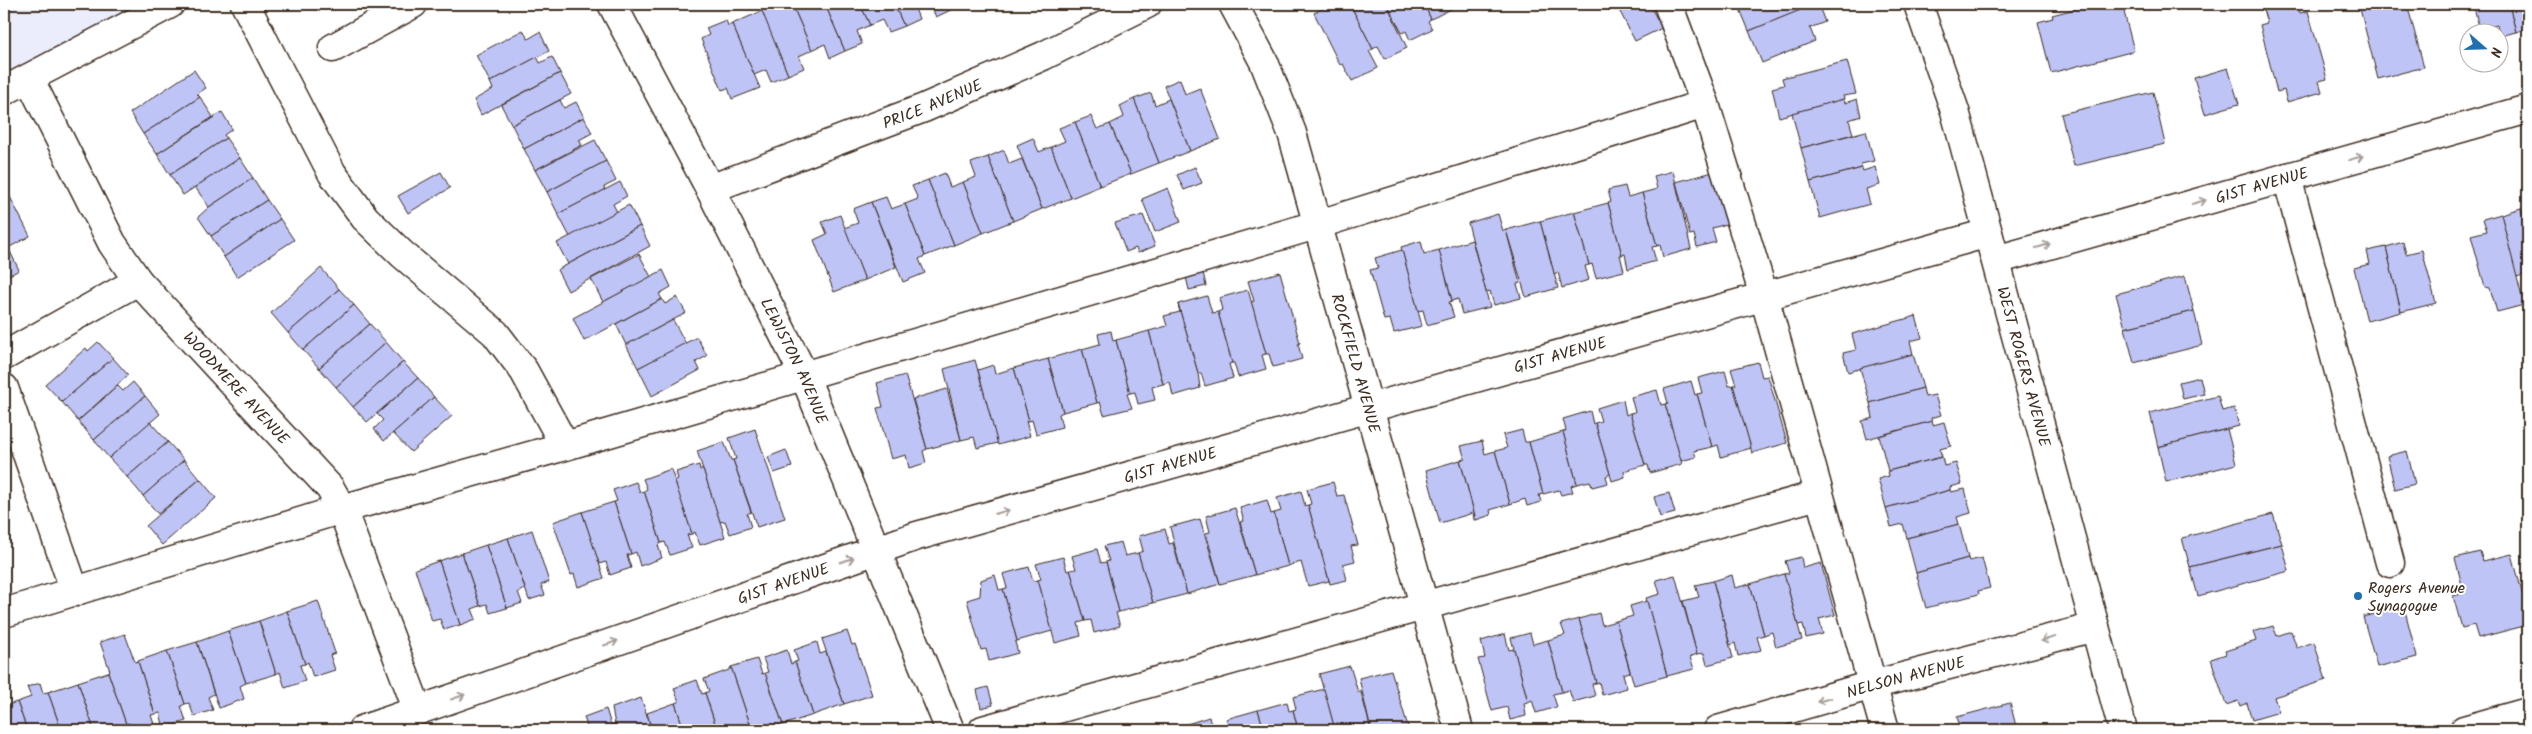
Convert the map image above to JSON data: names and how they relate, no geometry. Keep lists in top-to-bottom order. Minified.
{"streets":{"street":["PRICE AVENUE","GIST AVENUE","LEWISTON AVENUE","ROCKFIELD AVENUE","WEST ROGERS AVENUE","WOODMERE AVENUE","NELSON AVENUE"]},"crossings":[["PRICE AVENUE","LEWISTON AVENUE"],["GIST AVENUE","LEWISTON AVENUE"],["GIST AVENUE","ROCKFIELD AVENUE"],["GIST AVENUE","WEST ROGERS AVENUE"],["GIST AVENUE","WOODMERE AVENUE"],["WEST ROGERS AVENUE","NELSON AVENUE"]],"places":["Rogers Avenue Synagogue"],"north":"right"}
